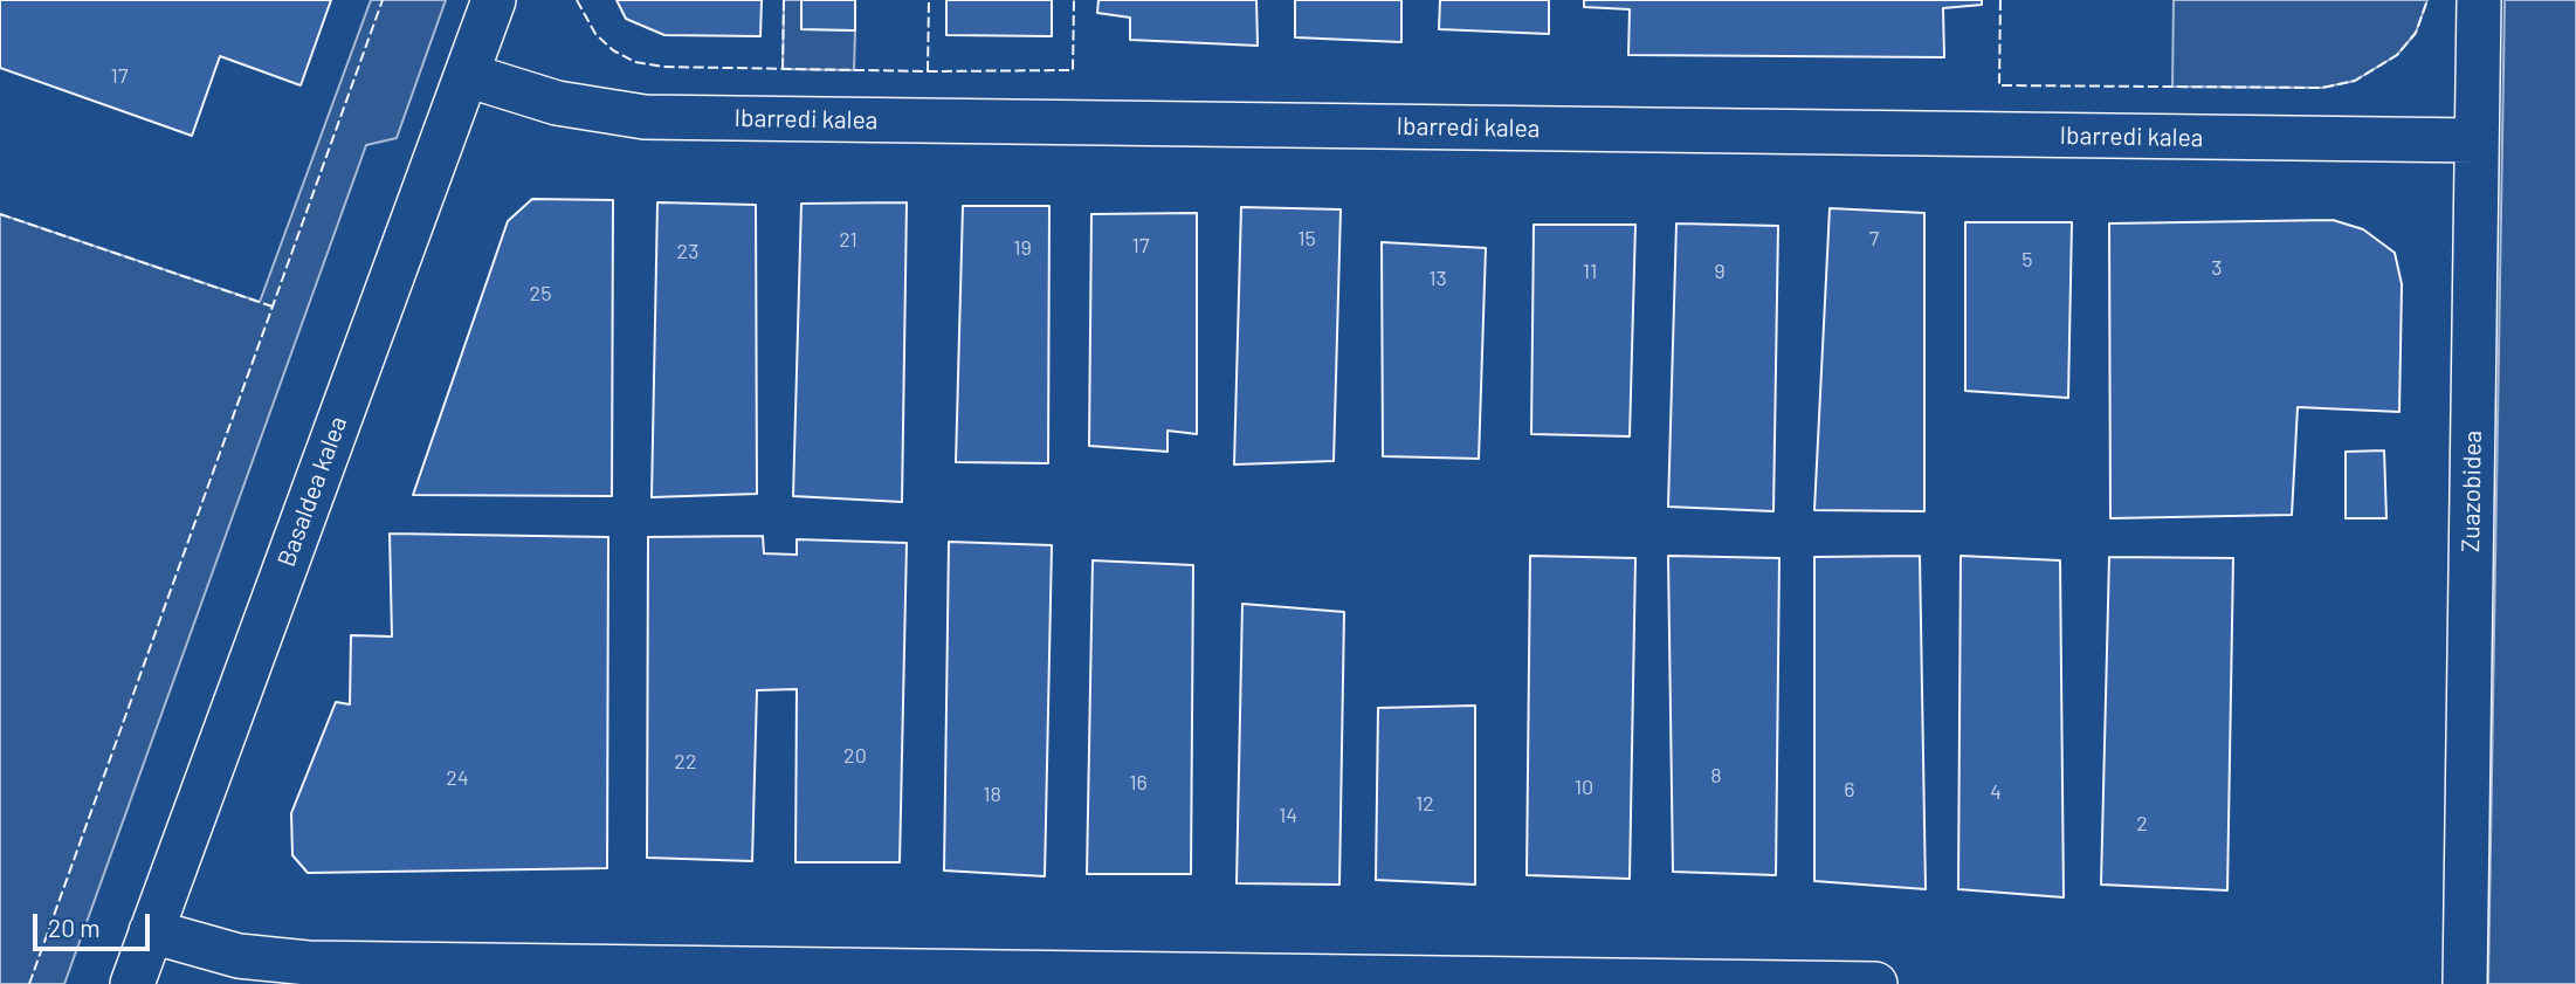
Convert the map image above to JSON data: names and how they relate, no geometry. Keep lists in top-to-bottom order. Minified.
{"streets":{"street":["Ibarredi kalea","Basaldea kalea","Zuazobidea"]},"crossings":[["Ibarredi kalea","Basaldea kalea"],["Ibarredi kalea","Zuazobidea"]],"house_numbers":["17","15","7","21","17","19","23","5","3","11","9","13","25","20","22","8","24","16","10","6","4","18","12","14","2"],"scale_bar":"20 m"}
